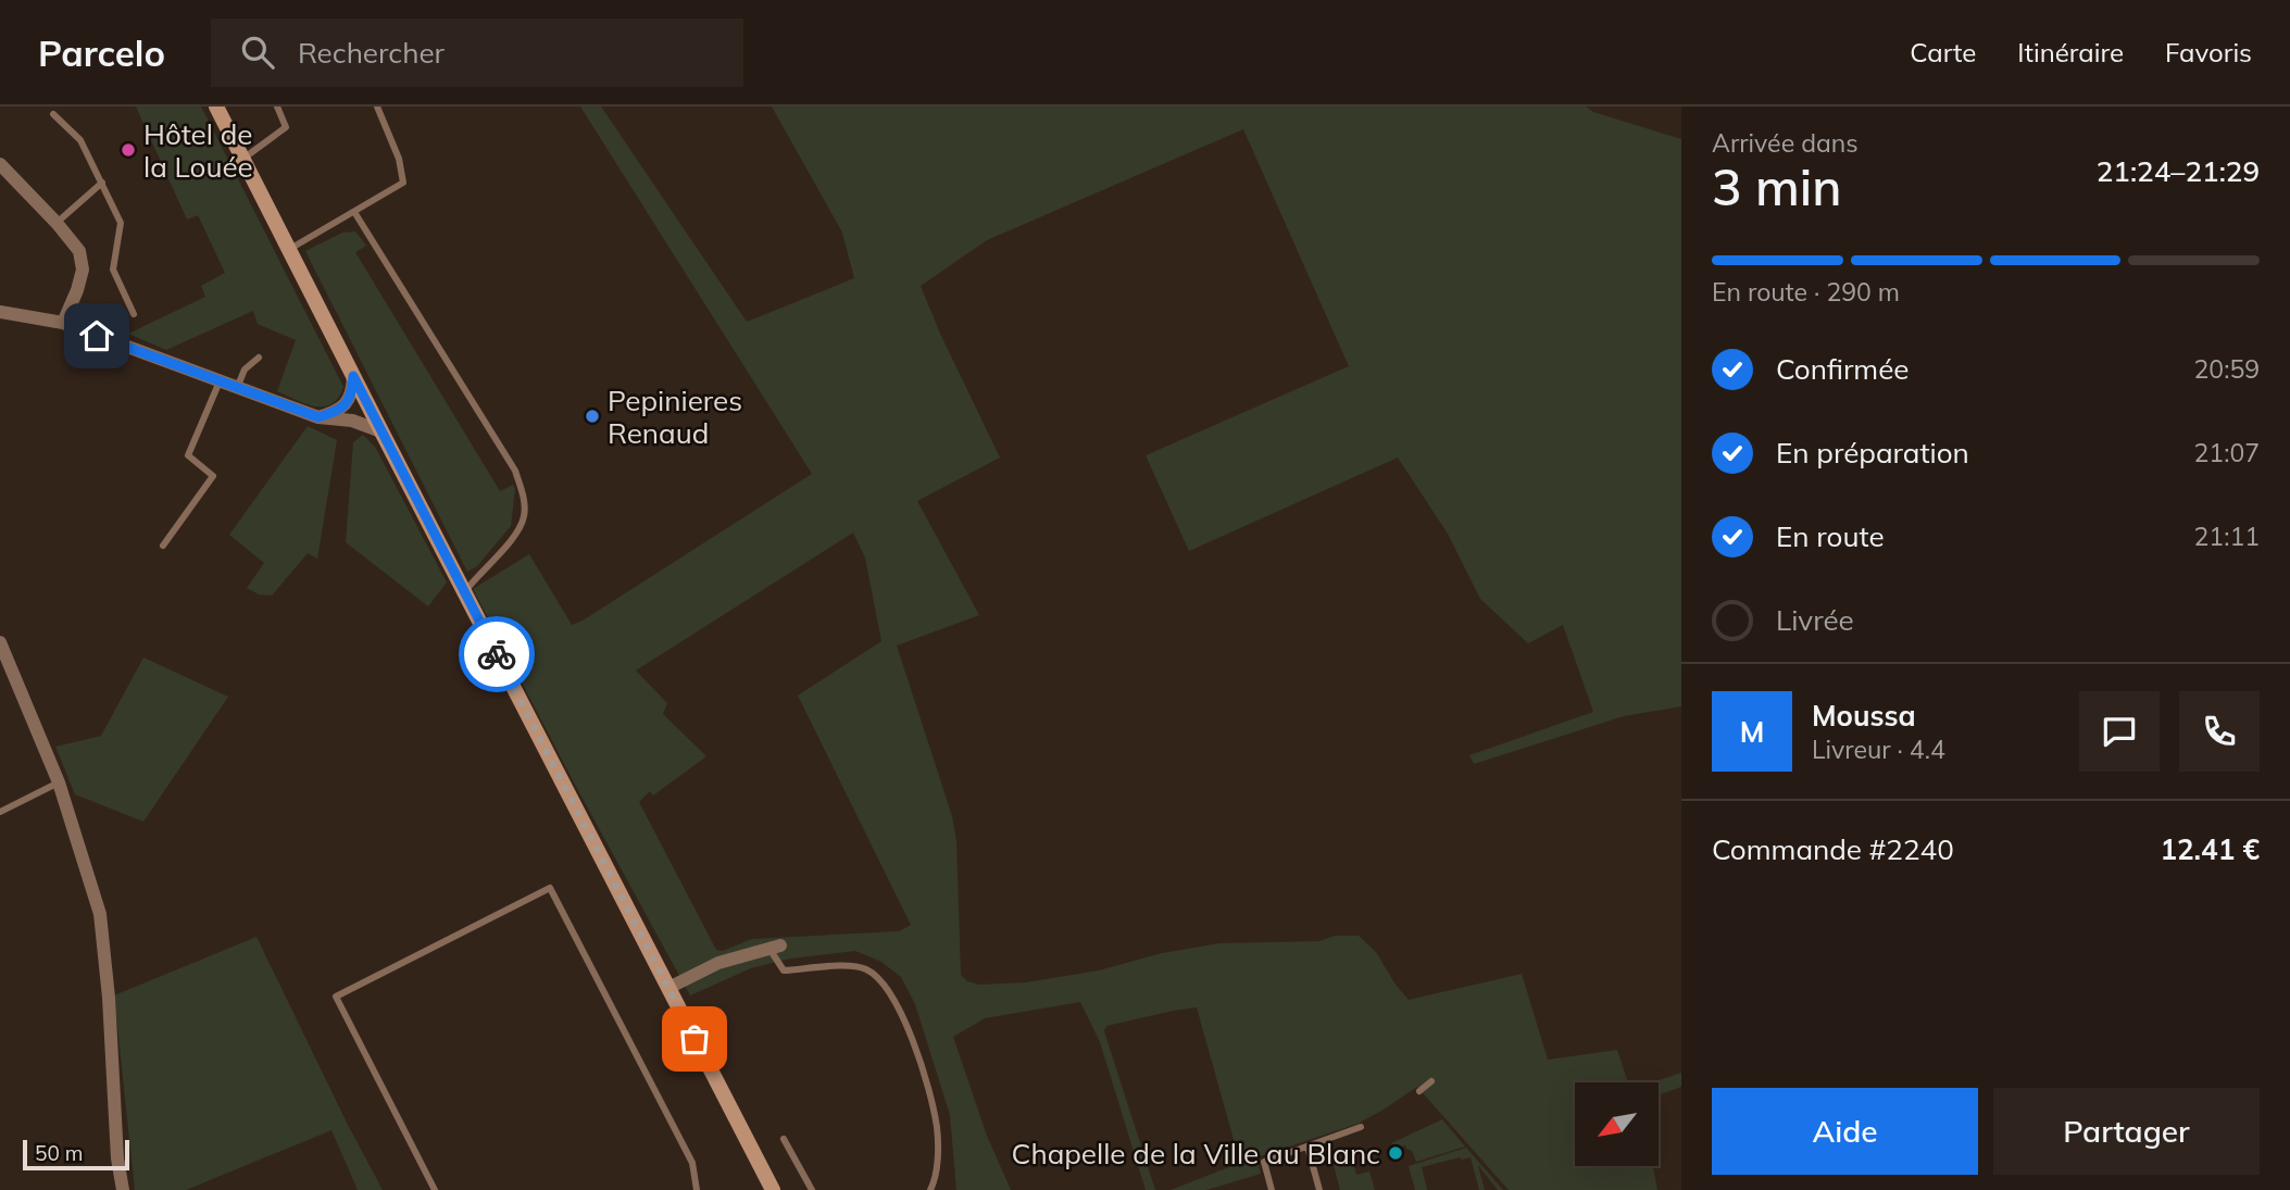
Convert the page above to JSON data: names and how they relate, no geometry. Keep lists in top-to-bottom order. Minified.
{"places":["Hôtel de la Louée","Pepinieres Renaud","Chapelle de la Ville au Blanc"],"scale_bar":"50 m","north":"bottom left","page":{"header":"Parcelo","search":"Rechercher","nav":["Carte","Itinéraire","Favoris"],"heading":["3 min","Arrivée dans","21:24–21:29"],"panel":["Moussa","Livreur · 4.4","Commande #2240","12.41 €"],"bar":"En route · 290 m","list":[["Confirmée","20:59"],["En préparation","21:07"],["En route","21:11"],"Livrée"],"round":"M","buttons":["Aide","Partager"],"scale":"50 m"}}
